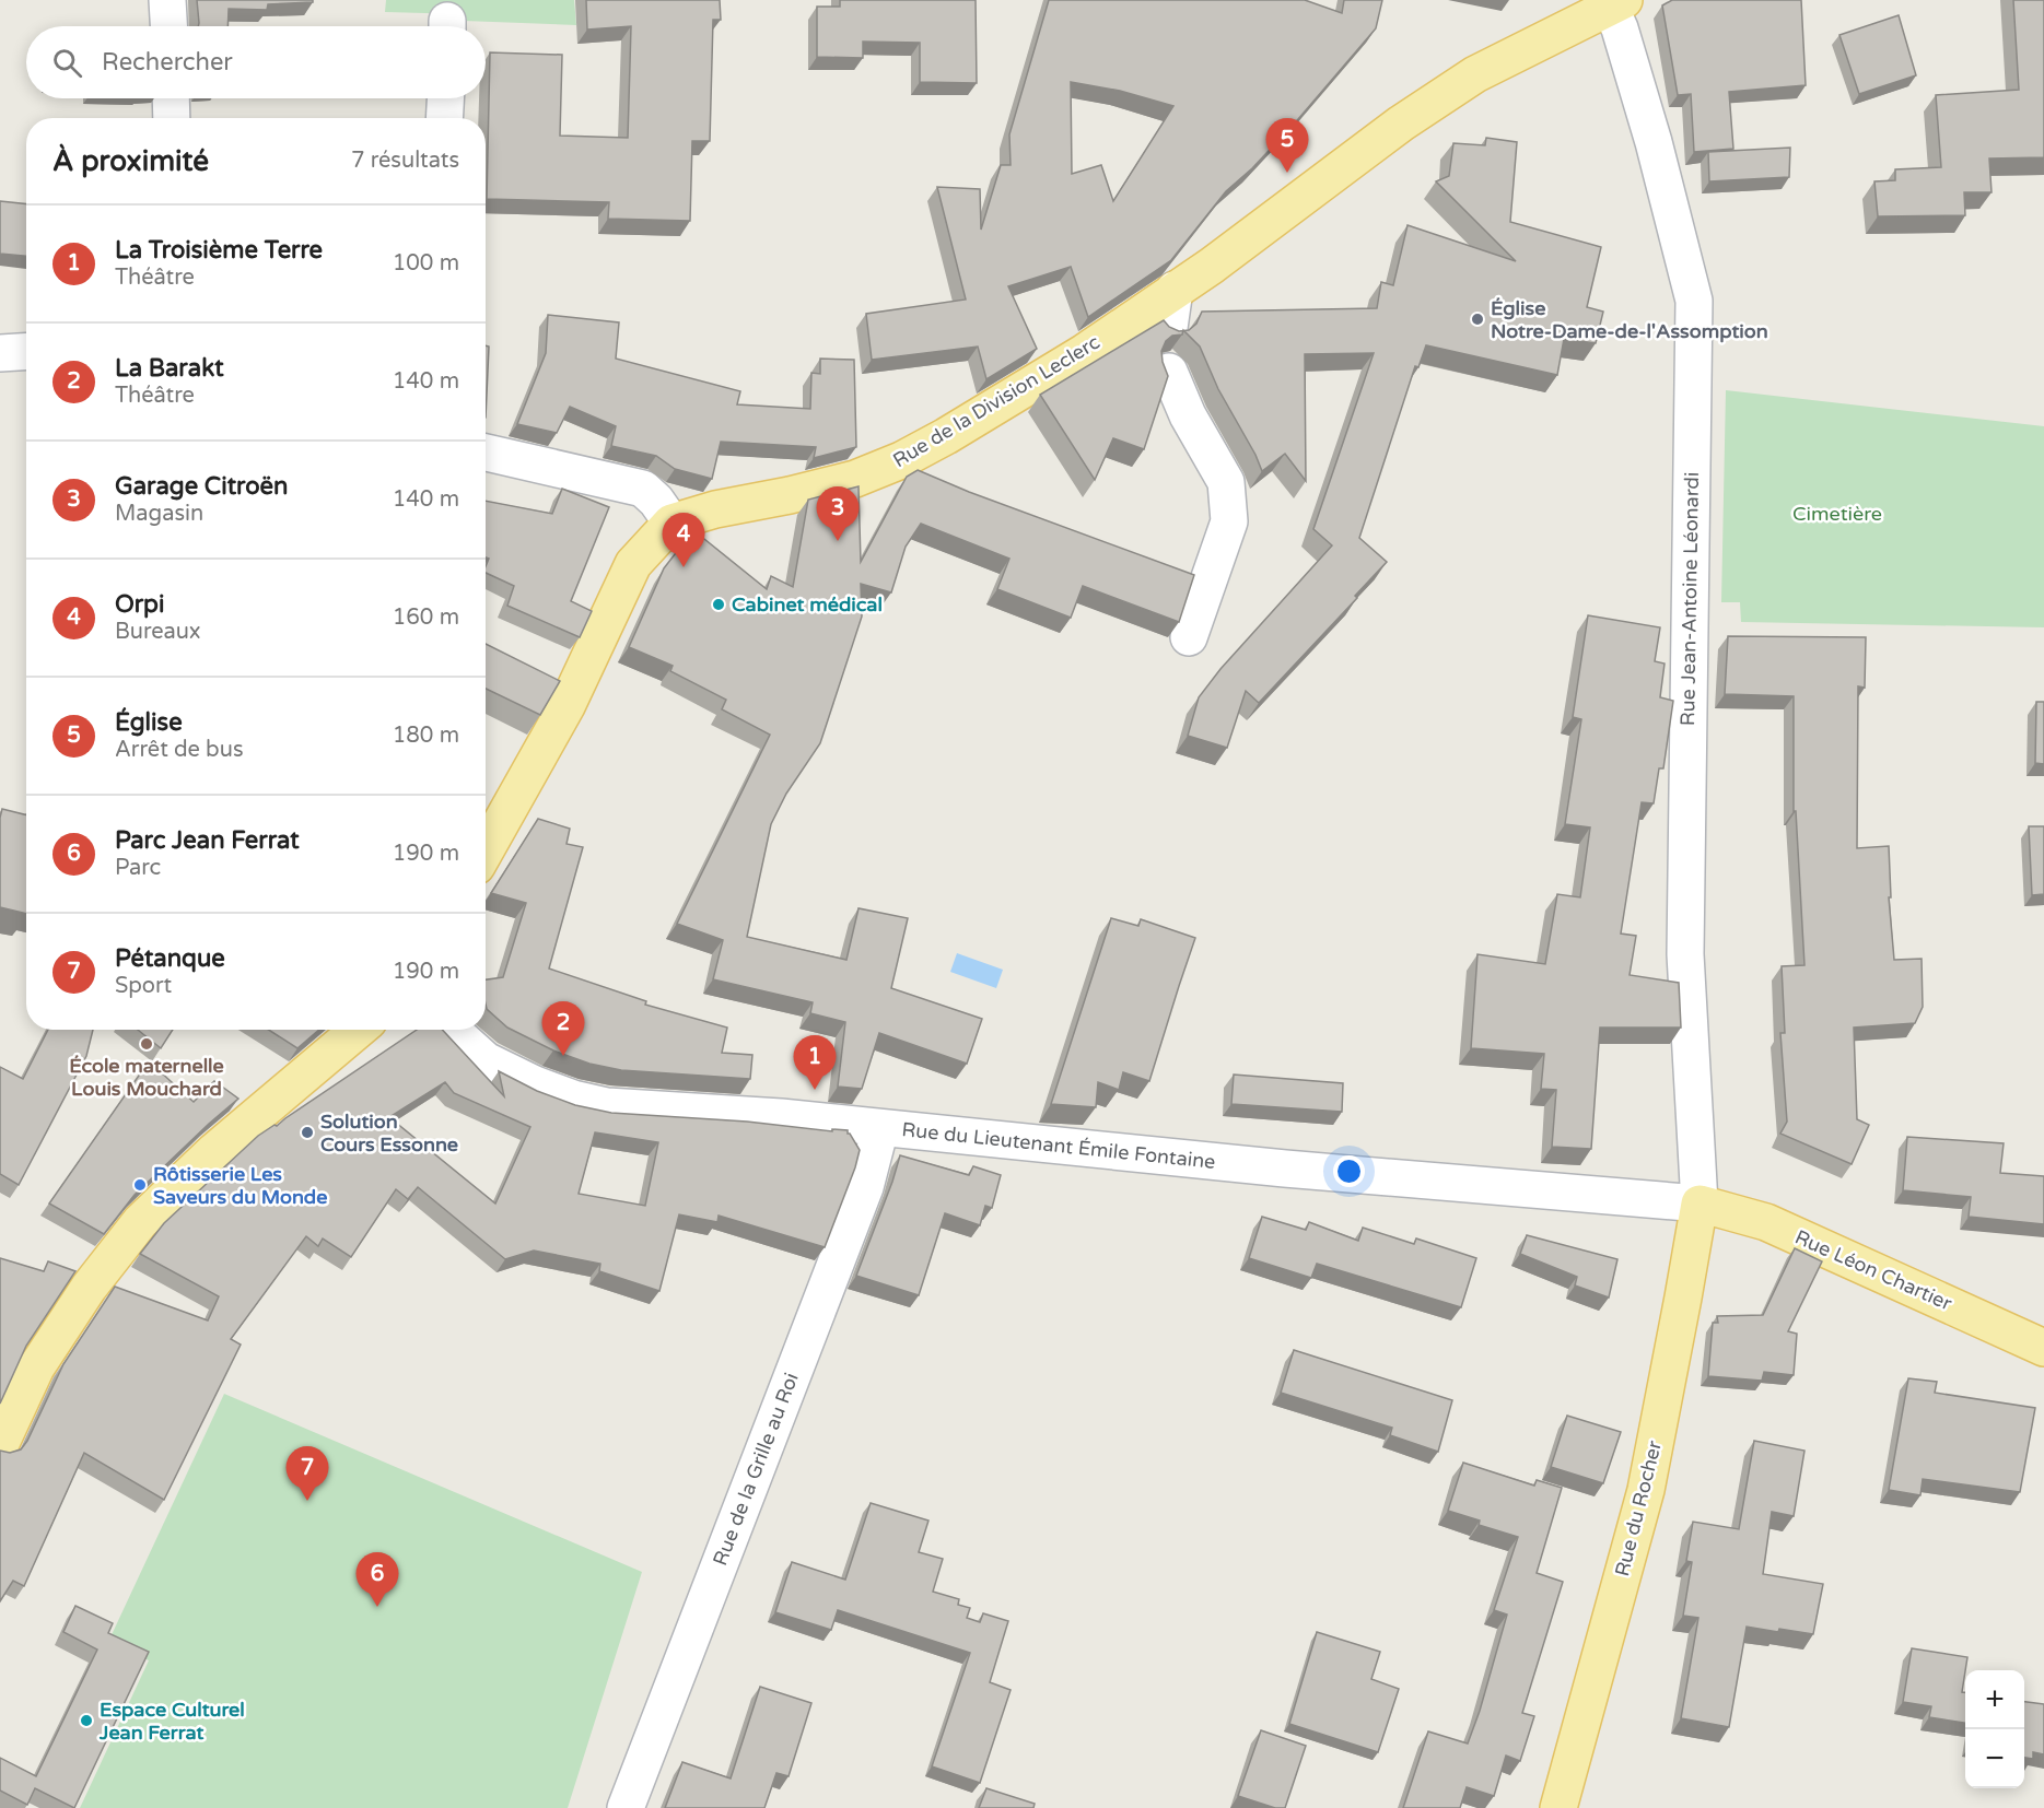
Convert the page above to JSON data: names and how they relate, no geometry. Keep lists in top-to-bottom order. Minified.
{"streets":{"main road":["Rue de la Division Leclerc","Rue Léon Chartier","Rue du Rocher"],"street":["Rue Jean-Antoine Léonardi","Rue du Lieutenant Émile Fontaine","Rue de la Grille au Roi"]},"crossings":[["Rue de la Division Leclerc","Rue Jean-Antoine Léonardi"],["Rue Jean-Antoine Léonardi","Rue du Lieutenant Émile Fontaine"],["Rue Jean-Antoine Léonardi","Rue Léon Chartier"],["Rue Jean-Antoine Léonardi","Rue du Rocher"],["Rue du Lieutenant Émile Fontaine","Rue Léon Chartier"],["Rue du Lieutenant Émile Fontaine","Rue de la Grille au Roi"],["Rue du Lieutenant Émile Fontaine","Rue du Rocher"],["Rue Léon Chartier","Rue du Rocher"]],"parks":["Cimetière"],"places":["Église Notre-Dame-de-l'Assomption","Cabinet médical","École maternelle Louis Mouchard","Solution Cours Essonne","Rôtisserie Les Saveurs du Monde","Espace Culturel Jean Ferrat"],"page":{"search":"Rechercher","pins":["5","3","4","2","1","7","6"],"heading":["À proximité","7 résultats"],"list":[{"mark":"1","name":"La Troisième Terre","note":"Théâtre","value":"100 m"},{"mark":"2","name":"La Barakt","note":"Théâtre","value":"140 m"},{"mark":"3","name":"Garage Citroën","note":"Magasin","value":"140 m"},{"mark":"4","name":"Orpi","note":"Bureaux","value":"160 m"},{"mark":"5","name":"Église","note":"Arrêt de bus","value":"180 m"},{"mark":"6","name":"Parc Jean Ferrat","note":"Parc","value":"190 m"},{"mark":"7","name":"Pétanque","note":"Sport","value":"190 m"}],"map_buttons":["+","−"]}}
